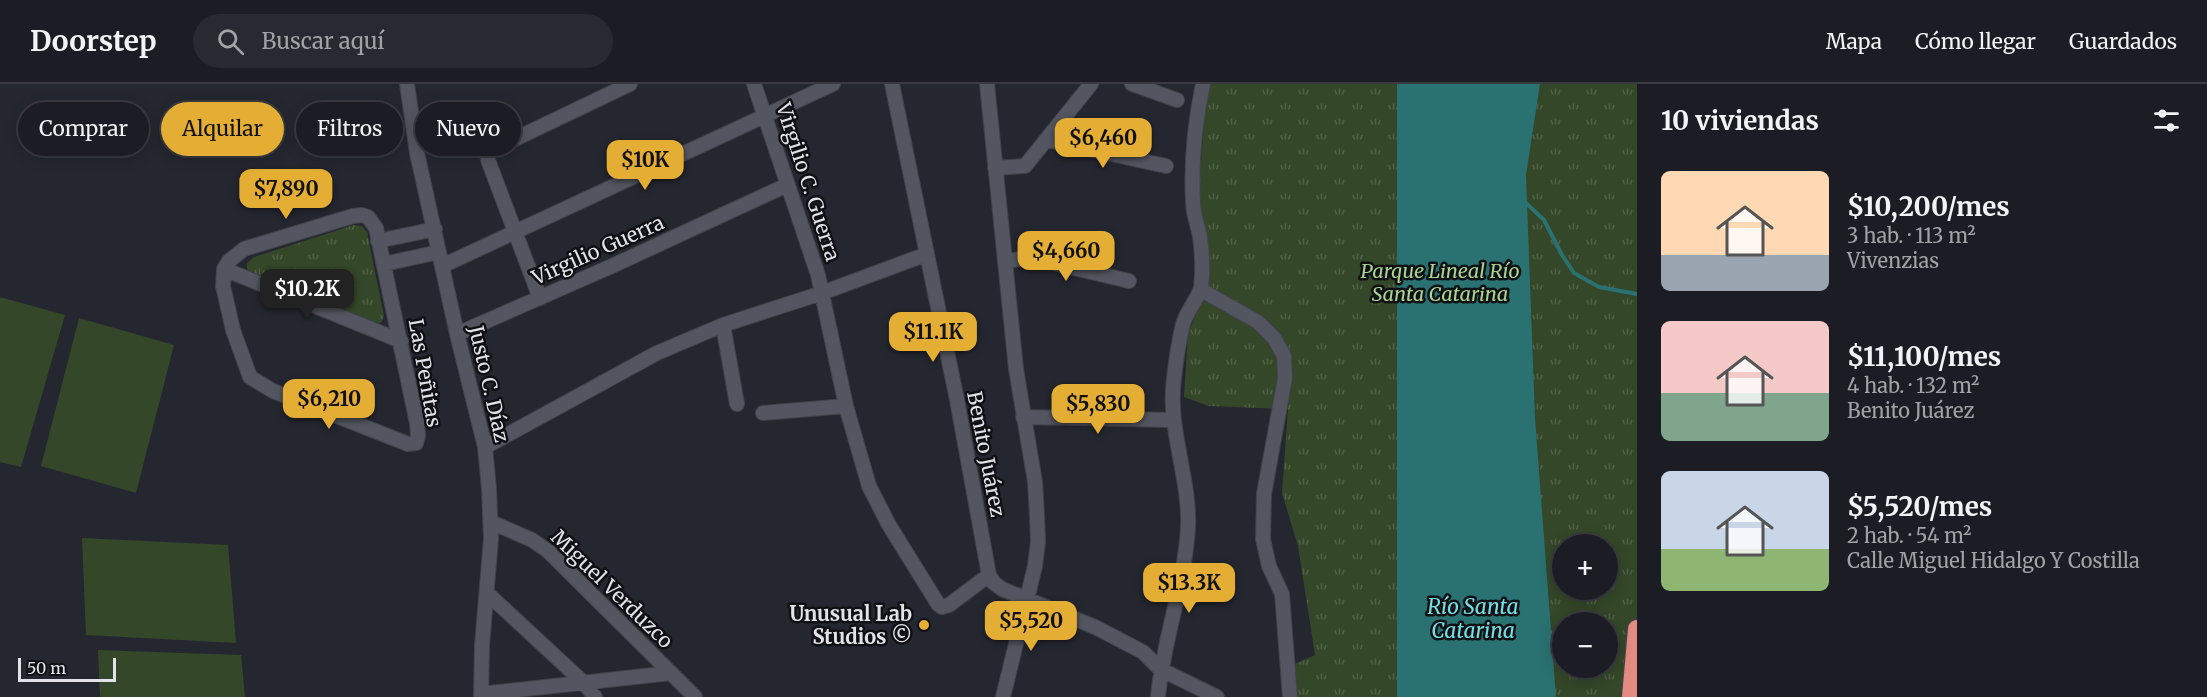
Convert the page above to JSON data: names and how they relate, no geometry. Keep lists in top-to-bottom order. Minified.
{"streets":{"street":["Virgilio C. Guerra","Virgilio Guerra","Las Peñitas","Justo C. Díaz","Benito Juárez","Miguel Verduzco"]},"crossings":[["Virgilio C. Guerra","Virgilio Guerra"],["Virgilio C. Guerra","Benito Juárez"],["Virgilio Guerra","Justo C. Díaz"],["Justo C. Díaz","Miguel Verduzco"]],"water":["Río Santa Catarina"],"parks":["Parque Lineal Río Santa Catarina"],"places":["Unusual Lab Studios ©"],"scale_bar":"50 m","page":{"header":"Doorstep","search":"Buscar aquí","nav":["Mapa","Cómo llegar","Guardados"],"heading":"10 viviendas","chip":["Comprar","Alquilar","Filtros","Nuevo"],"price":["$6,460","$10K","$7,890","$4,660","$10.2K","$11.1K","$6,210","$5,830","$13.3K","$5,520"],"list":[{"name":"$10,200/mes","note":"3 hab. · 113 m² · Vivenzias"},{"name":"$11,100/mes","note":"4 hab. · 132 m² · Benito Juárez"},{"name":"$5,520/mes","note":"2 hab. · 54 m² · Calle Miguel Hidalgo Y Costilla"}],"map_buttons":["+","−"],"scale":"50 m"}}
